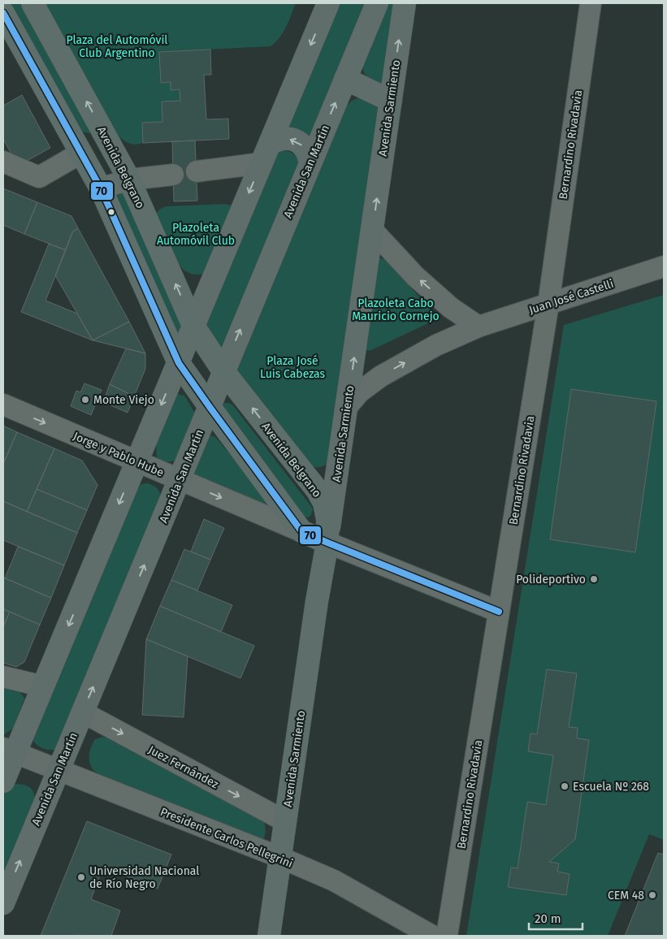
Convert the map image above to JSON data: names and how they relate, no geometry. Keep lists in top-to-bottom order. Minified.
{"streets":{"highway":["Avenida Sarmiento","Avenida Belgrano"],"main road":["Avenida San Martín"],"street":["Bernardino Rivadavia","Juan José Castelli","Jorge y Pablo Hube","Juez Fernández","Presidente Carlos Pellegrini"]},"crossings":[["Avenida Sarmiento","Avenida Belgrano"],["Avenida Sarmiento","Juan José Castelli"],["Avenida Sarmiento","Juez Fernández"],["Avenida Sarmiento","Presidente Carlos Pellegrini"],["Bernardino Rivadavia","Juan José Castelli"],["Avenida Belgrano","Avenida San Martín"],["Avenida San Martín","Jorge y Pablo Hube"],["Avenida San Martín","Juez Fernández"],["Avenida San Martín","Presidente Carlos Pellegrini"]],"one_way":["Juan José Castelli","Jorge y Pablo Hube","Juez Fernández"],"parks":["Plaza del Automóvil Club Argentino","Plazoleta Automóvil Club","Plazoleta Cabo Mauricio Cornejo","Plaza José Luis Cabezas"],"places":["Monte Viejo","Polideportivo","Escuela Nº 268","Universidad Nacional de Río Negro","CEM 48"],"lines":["transit line 70"],"scale_bar":"20 m"}
